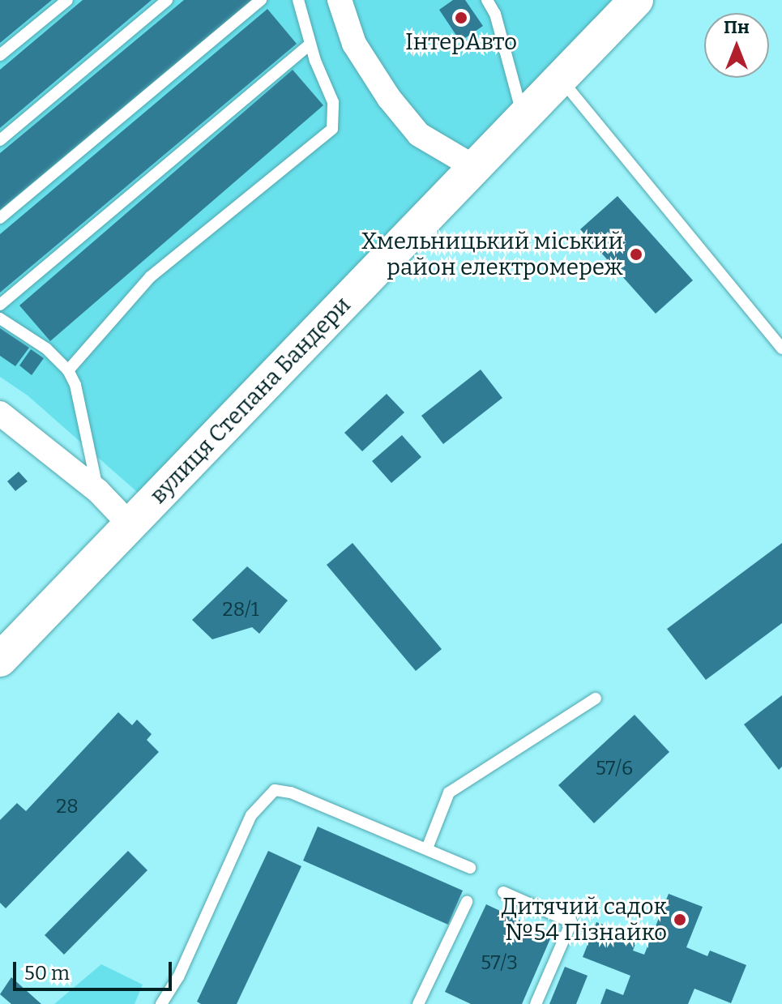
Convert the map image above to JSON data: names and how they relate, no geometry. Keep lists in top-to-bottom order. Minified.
{"streets":{"main road":["вулиця Степана Бандери"]},"places":["ІнтерАвто","Хмельницький міський район електромереж","Дитячий садок №54 Пізнайко"],"house_numbers":["28/1","57/6","28","57/3"],"scale_bar":"50 m","north":"top"}
